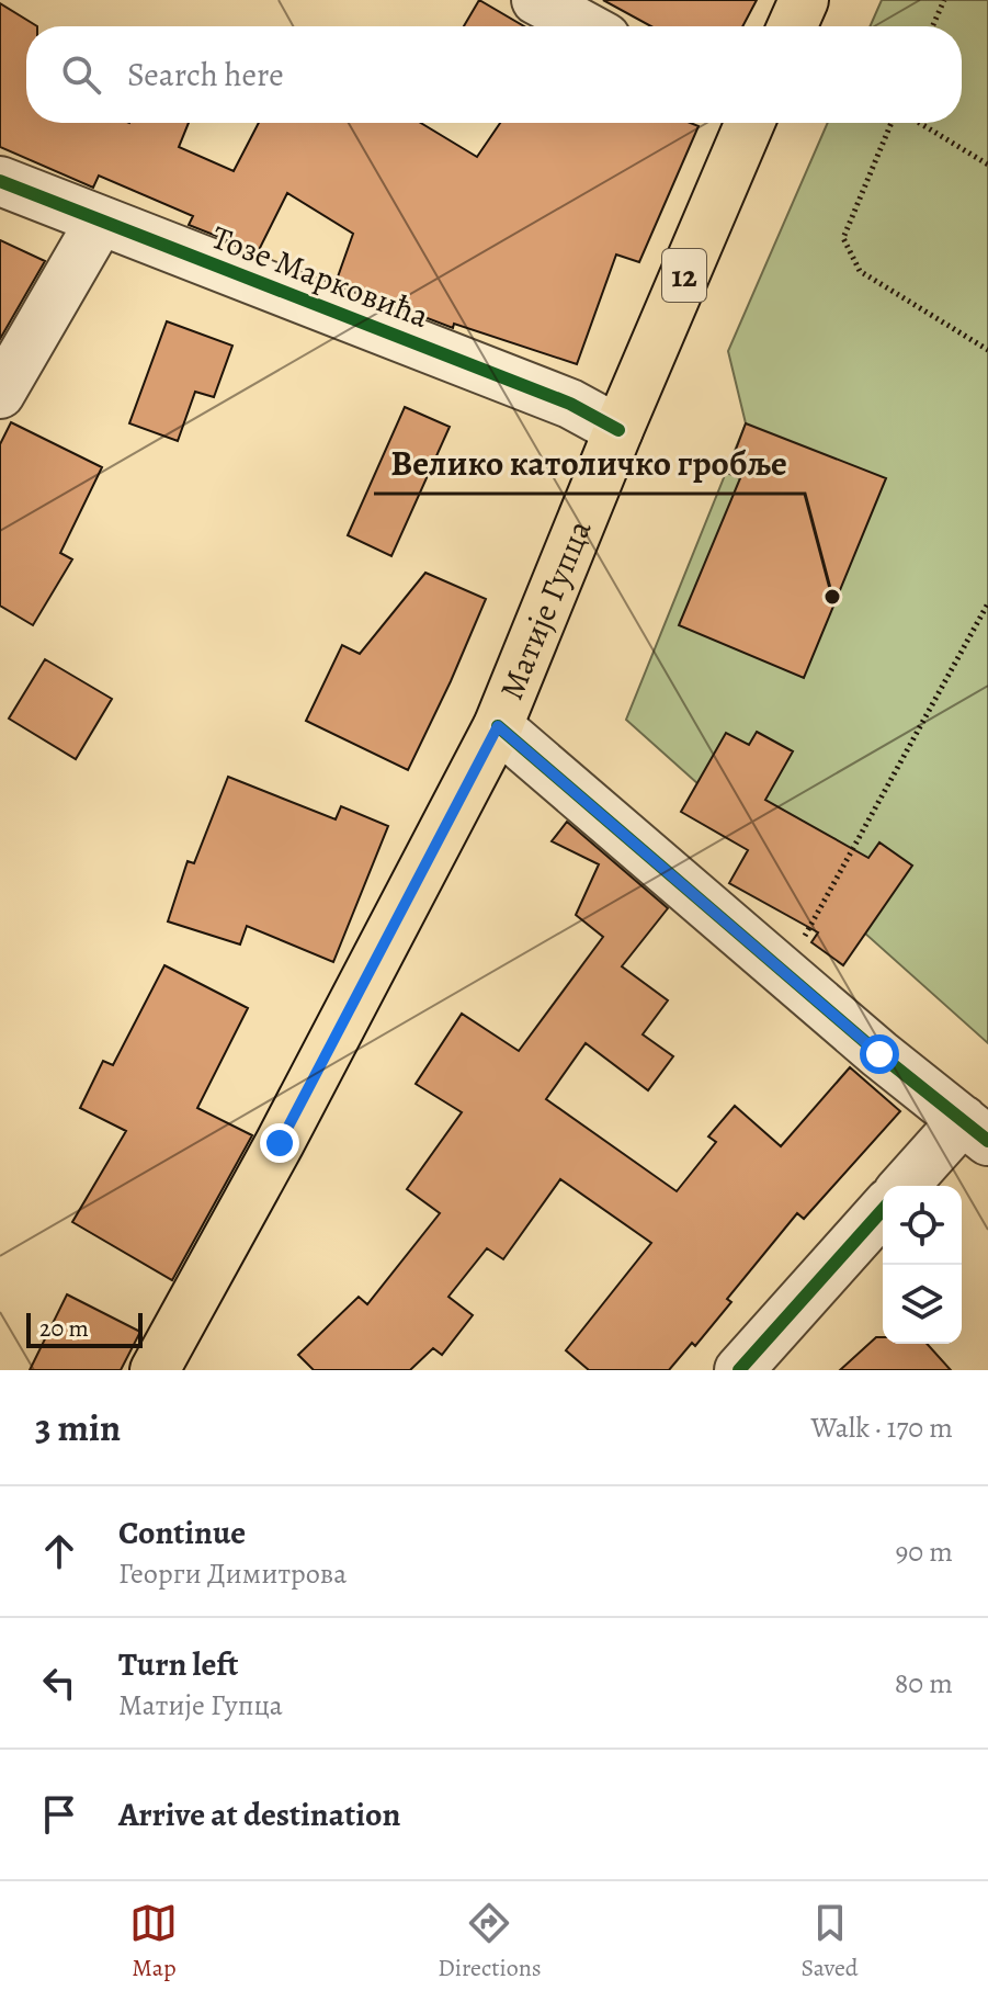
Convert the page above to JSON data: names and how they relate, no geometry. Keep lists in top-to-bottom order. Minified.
{"streets":{"main road":["12","Матије Гупца"],"street":["Тозе Марковића"]},"crossings":[["Тозе Марковића","Матије Гупца"]],"places":["Велико католичко гробље"],"scale_bar":"20 m","page":{"search":"Search here","scale":"20 m","heading":["3 min","Walk · 170 m"],"list":[["Continue","Георги Димитрова","90 m"],["Turn left","Матије Гупца","80 m"],"Arrive at destination"],"nav":["Map","Directions","Saved"]}}
